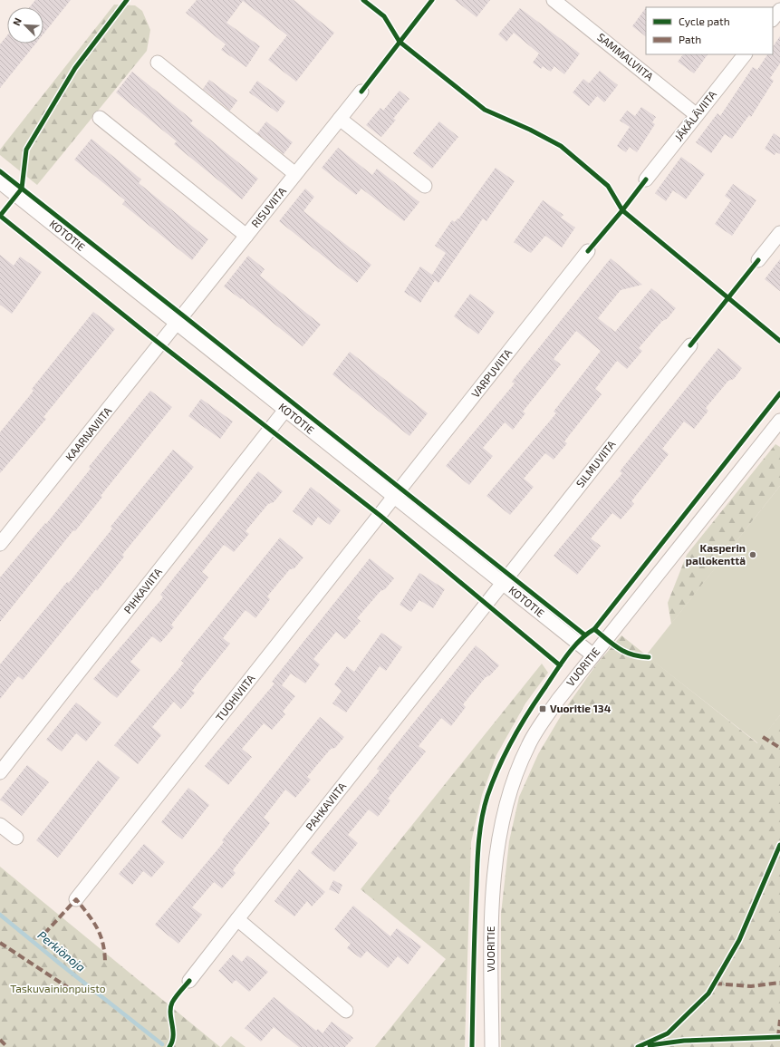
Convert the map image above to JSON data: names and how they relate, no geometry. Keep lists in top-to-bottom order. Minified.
{"streets":{"street":["SAMMALVIITA","JÄKÄLÄVIITA","RISUVIITA","KOTOTIE","VARPUVIITA","KAARNAVIITA","SILMUVIITA","PIHKAVIITA","VUORITIE","TUOHIVIITA","PAHKAVIITA"]},"crossings":[["SAMMALVIITA","JÄKÄLÄVIITA"],["RISUVIITA","KOTOTIE"],["RISUVIITA","KAARNAVIITA"],["KOTOTIE","VARPUVIITA"],["KOTOTIE","KAARNAVIITA"],["KOTOTIE","SILMUVIITA"],["KOTOTIE","PIHKAVIITA"],["KOTOTIE","VUORITIE"],["KOTOTIE","TUOHIVIITA"],["KOTOTIE","PAHKAVIITA"],["VARPUVIITA","TUOHIVIITA"],["SILMUVIITA","PAHKAVIITA"]],"water":["Perkiönoja"],"parks":["Taskuvainionpuisto"],"places":{"other":["Kasperin pallokenttä"],"transit":["Vuoritie 134"]},"legend":["Cycle path","Path"],"north":"top left"}
